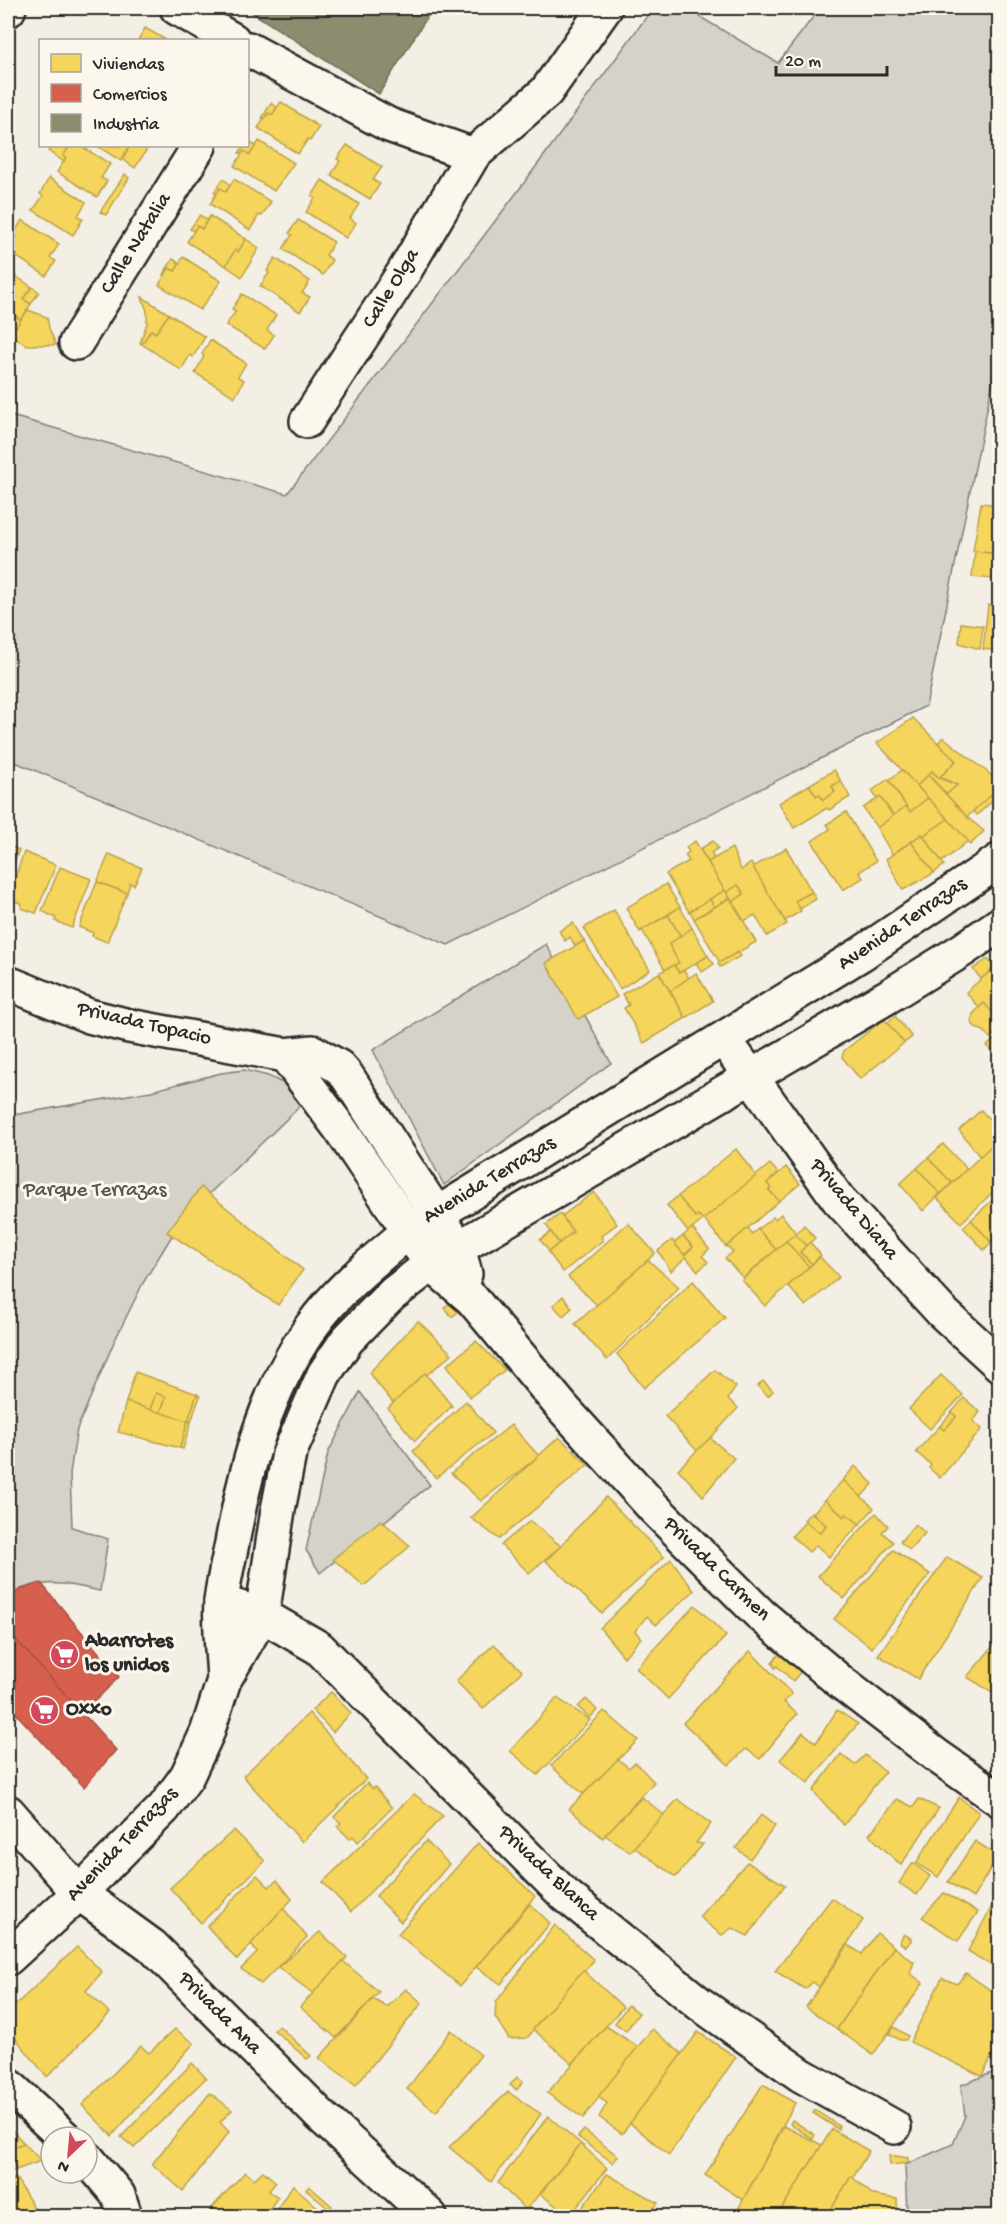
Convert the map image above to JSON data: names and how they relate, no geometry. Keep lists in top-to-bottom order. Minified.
{"streets":{"street":["Calle Natalia","Calle Olga","Avenida Terrazas","Privada Topacio","Privada Diana","Privada Carmen","Privada Blanca","Privada Ana"]},"crossings":[["Avenida Terrazas","Privada Topacio"],["Avenida Terrazas","Privada Diana"],["Avenida Terrazas","Privada Carmen"],["Avenida Terrazas","Privada Blanca"],["Avenida Terrazas","Privada Ana"],["Privada Topacio","Privada Carmen"]],"parks":["Parque Terrazas"],"places":{"supermarket":["Abarrotes los unidos","Oxxo"]},"legend":["Viviendas","Comercios","Industria"],"scale_bar":"20 m","north":"bottom left"}
